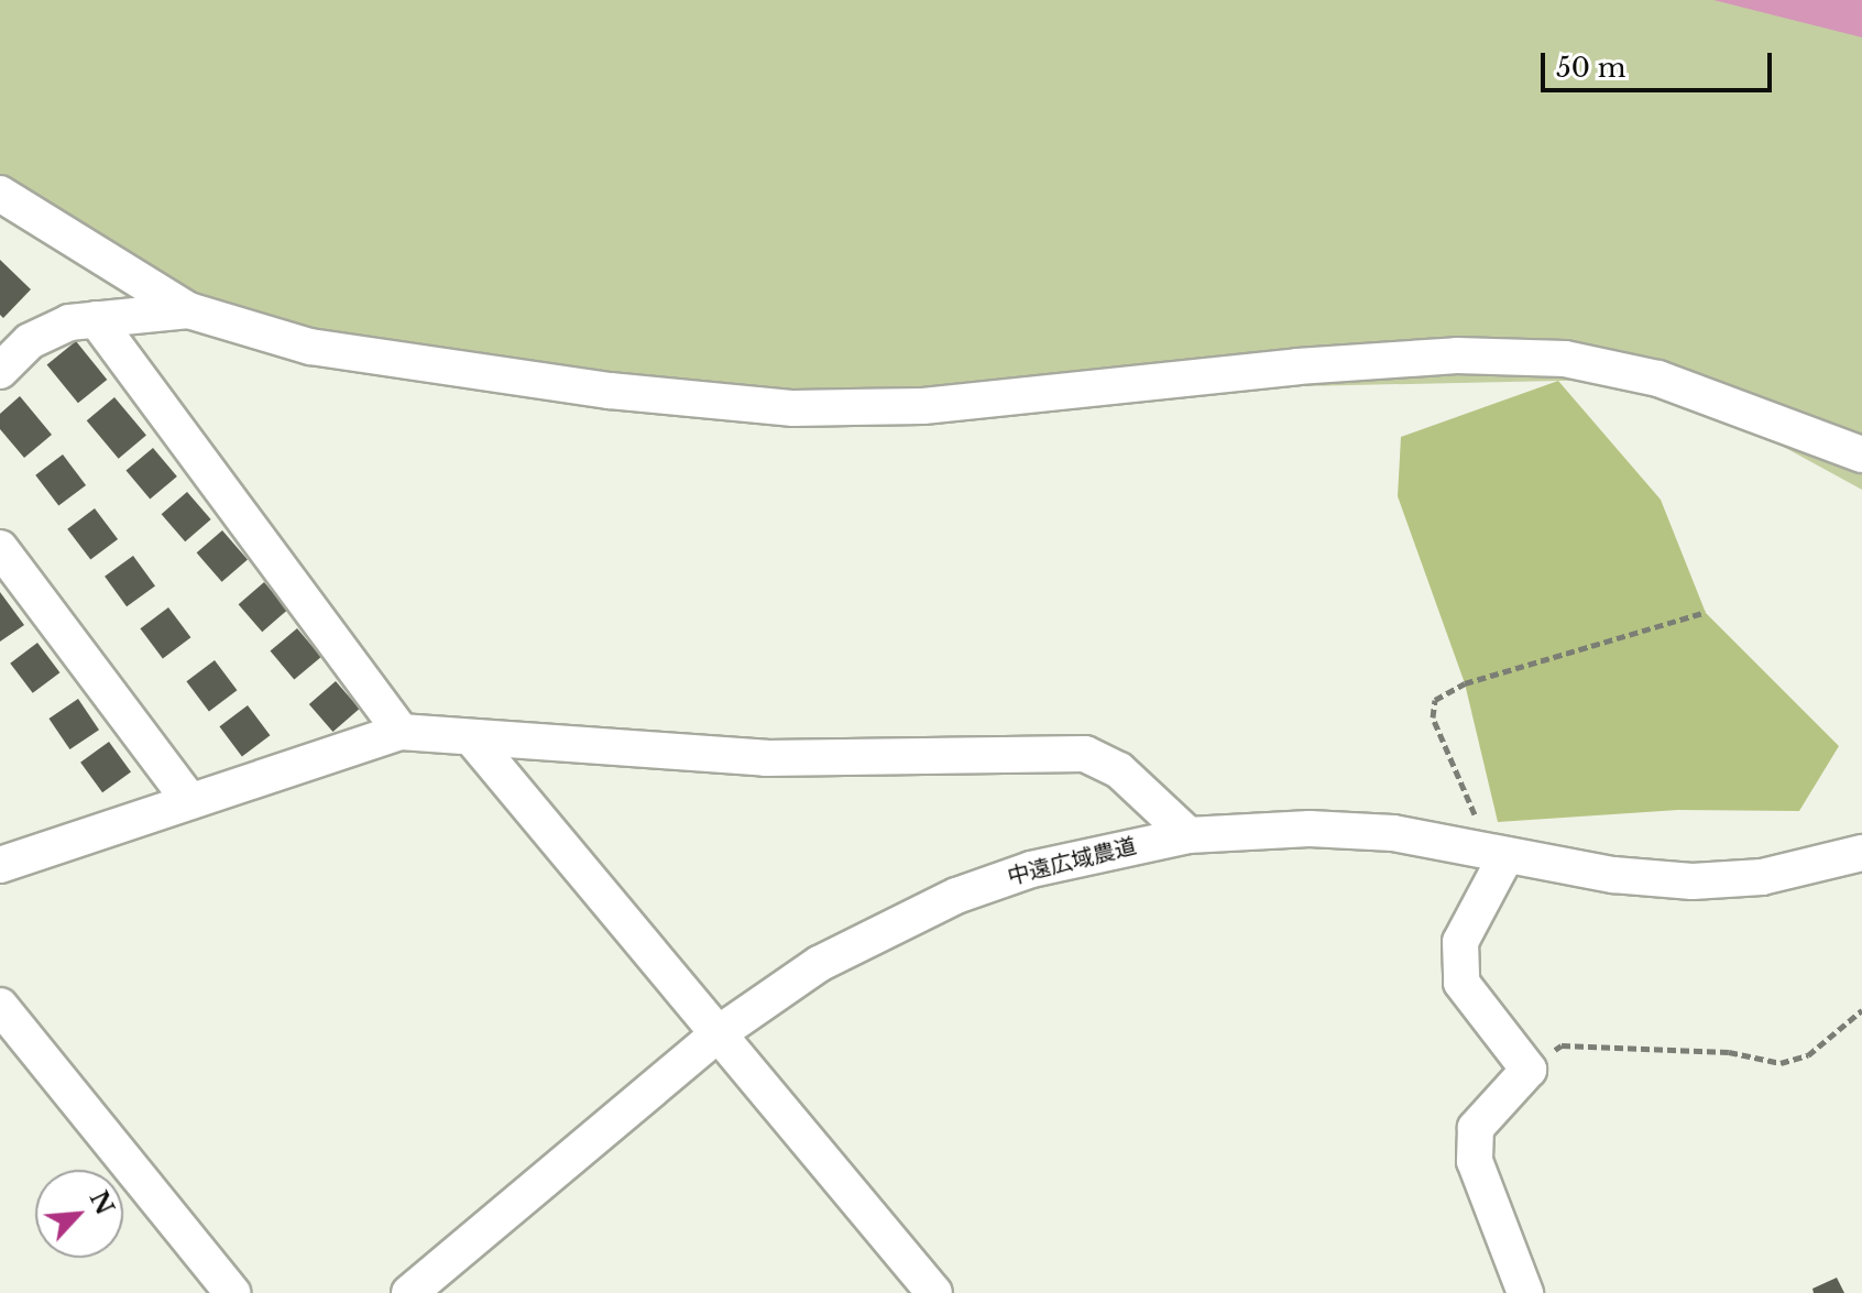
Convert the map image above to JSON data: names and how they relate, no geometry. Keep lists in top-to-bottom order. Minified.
{"streets":{"street":["中遠広域農道"]},"scale_bar":"50 m","north":"top right"}
